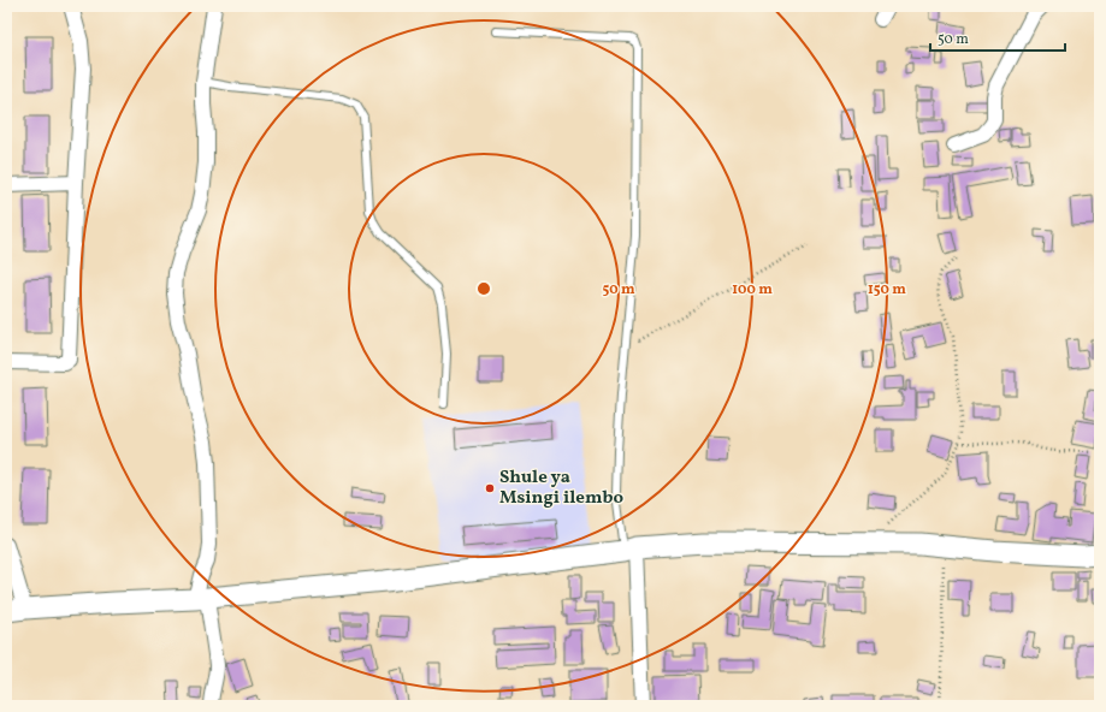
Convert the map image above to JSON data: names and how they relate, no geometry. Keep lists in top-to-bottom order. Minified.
{"places":["Shule ya Msingi ilembo"],"scale_bar":"50 m","rings":["50 m","100 m","150 m"]}
